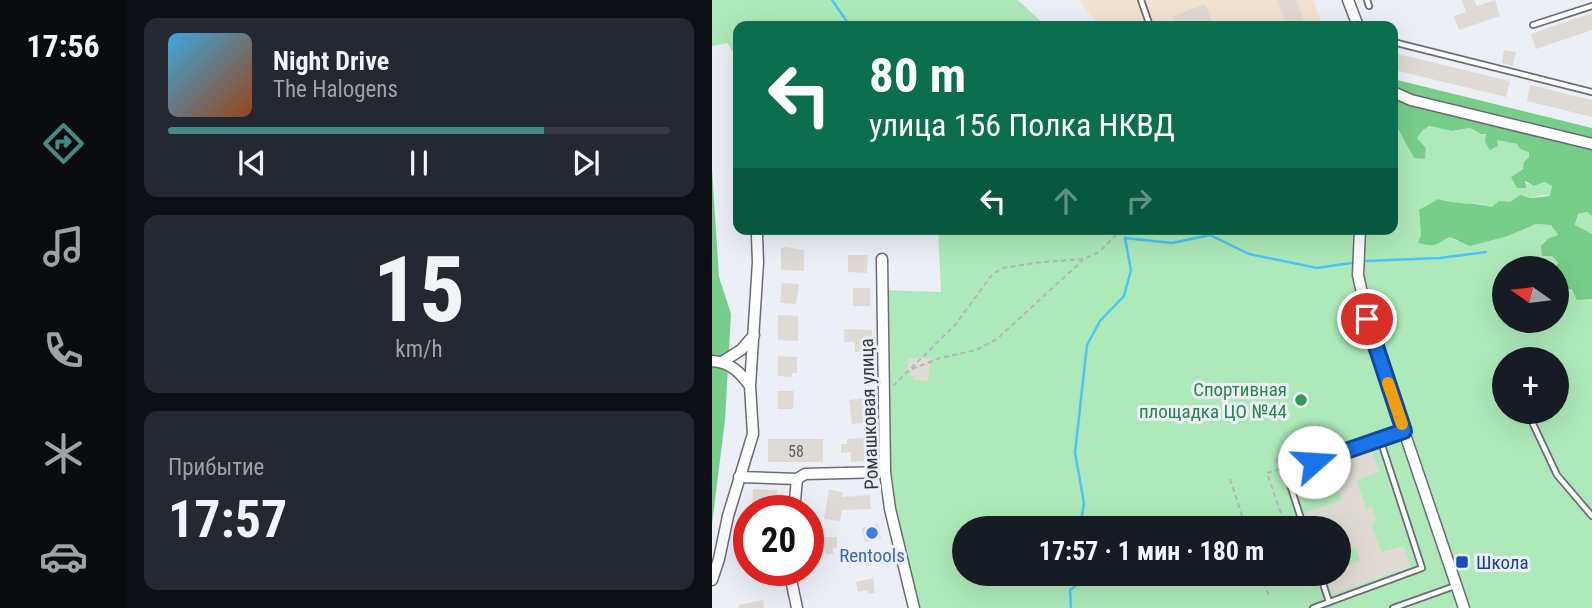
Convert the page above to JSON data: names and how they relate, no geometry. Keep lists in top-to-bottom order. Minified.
{"streets":{"street":["Ромашковая улица"]},"places":{"other":["Спортивная площадка ЦО №44","Rentools"],"transit":["Школа"]},"house_numbers":["58"],"north":"left","page":{"tabs":"17:56","turn":["80 m","улица 156 Полка НКВД"],"song":["Night Drive","The Halogens"],"tile":[["15","km/h"],["Прибытие","17:57"]],"map_buttons":"+","limit":"20","trip":"17:57 · 1 мин · 180 m"}}
